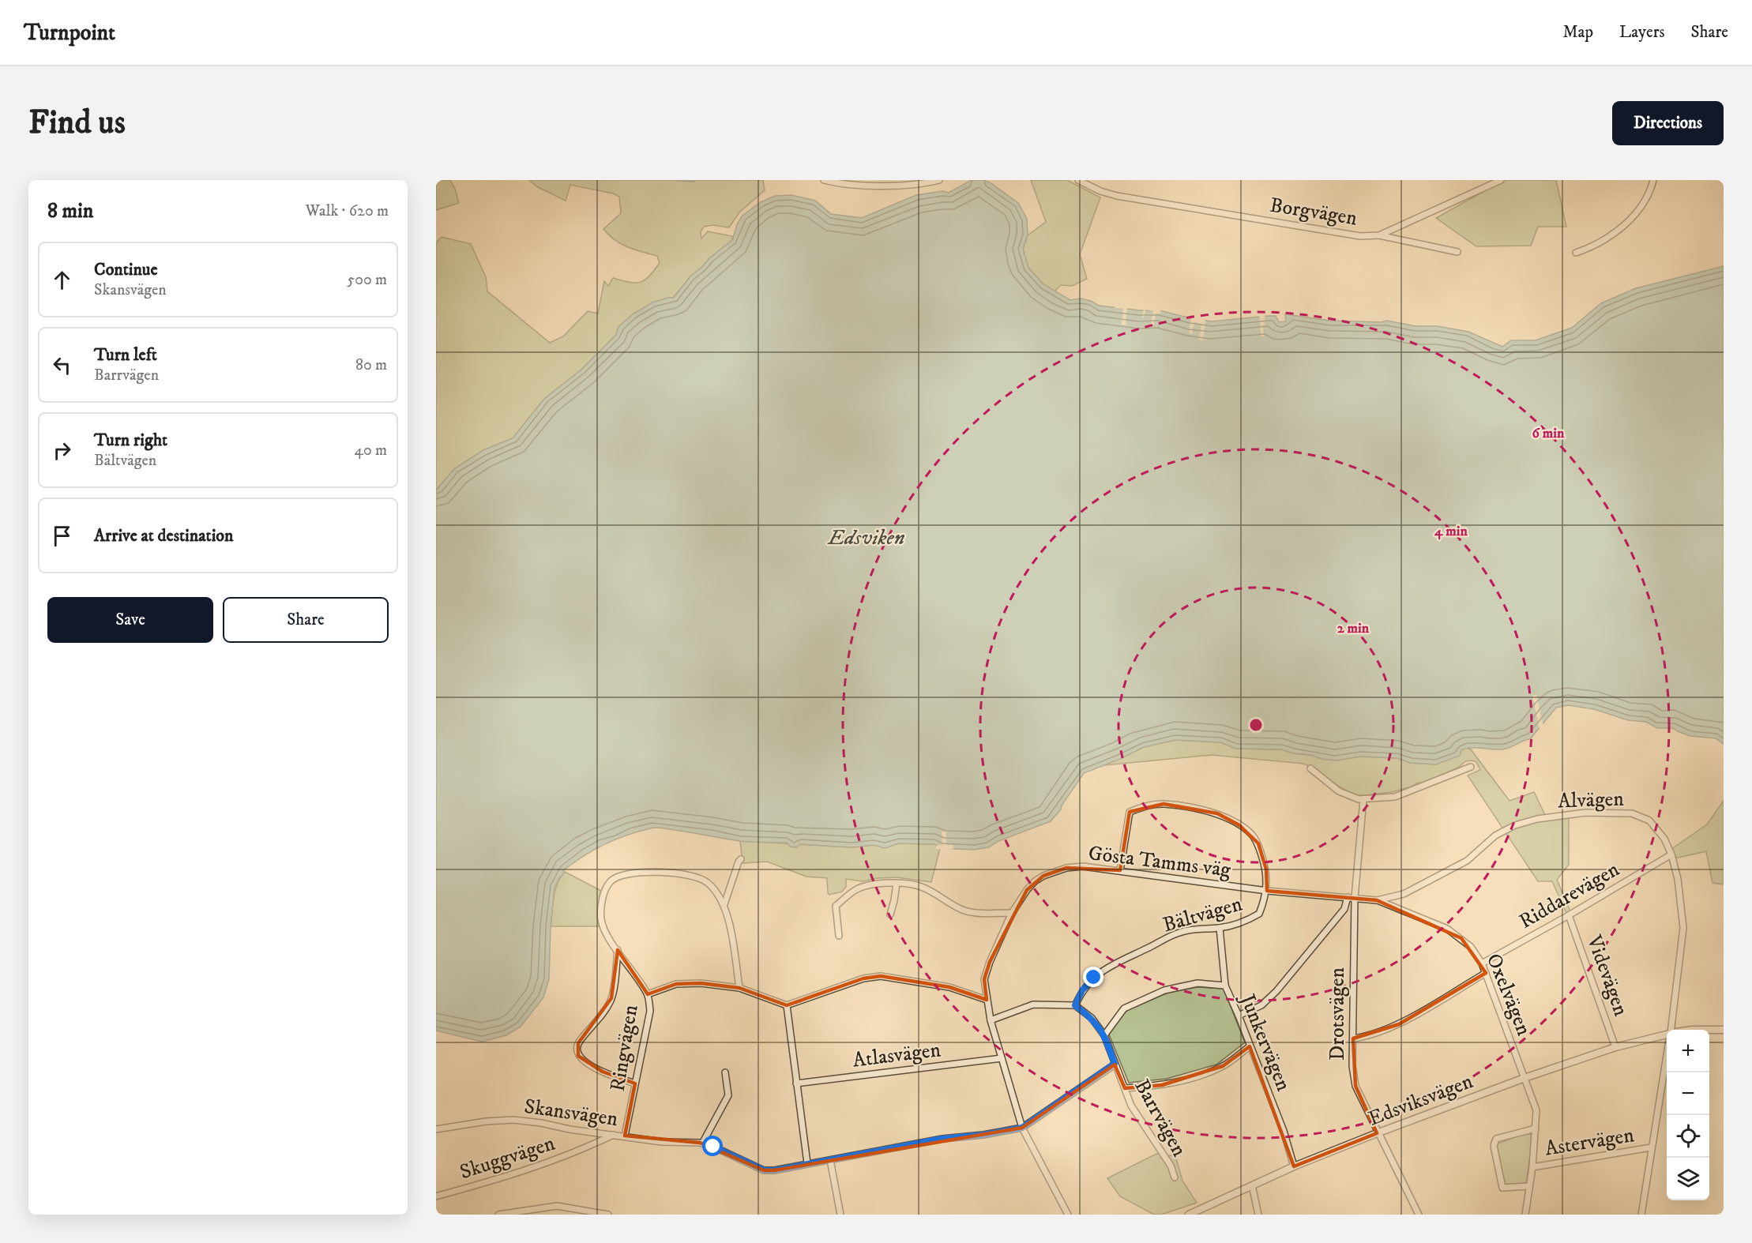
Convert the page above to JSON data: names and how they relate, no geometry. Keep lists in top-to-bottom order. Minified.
{"streets":{"street":["Borgvägen","Alvägen","Gösta Tamms väg","Riddarevägen","Bältvägen","Videvägen","Oxelvägen","Drotsvägen","Junkervägen","Ringvägen","Atlasvägen","Edsviksvägen","Skansvägen","Barrvägen","Astervägen","Skuggvägen"]},"crossings":[["Alvägen","Gösta Tamms väg"],["Alvägen","Riddarevägen"],["Alvägen","Oxelvägen"],["Alvägen","Drotsvägen"],["Alvägen","Astervägen"],["Gösta Tamms väg","Bältvägen"],["Gösta Tamms väg","Drotsvägen"],["Gösta Tamms väg","Atlasvägen"],["Gösta Tamms väg","Skansvägen"],["Riddarevägen","Videvägen"],["Riddarevägen","Oxelvägen"],["Bältvägen","Junkervägen"],["Bältvägen","Barrvägen"],["Videvägen","Edsviksvägen"],["Oxelvägen","Edsviksvägen"],["Oxelvägen","Astervägen"],["Drotsvägen","Edsviksvägen"],["Junkervägen","Edsviksvägen"],["Junkervägen","Skansvägen"],["Junkervägen","Barrvägen"],["Ringvägen","Skansvägen"],["Skansvägen","Barrvägen"],["Skansvägen","Skuggvägen"]],"water":["Edsviken"],"page":{"header":"Turnpoint","nav":["Map","Layers","Share"],"buttons":["Directions",["Save","Share"]],"title":"Find us","heading":["8 min","Walk · 620 m"],"list":[["Continue","Skansvägen","500 m"],["Turn left","Barrvägen","80 m"],["Turn right","Bältvägen","40 m"],"Arrive at destination"],"map_buttons":["+","−"]},"rings":["6 min","4 min","2 min"]}
